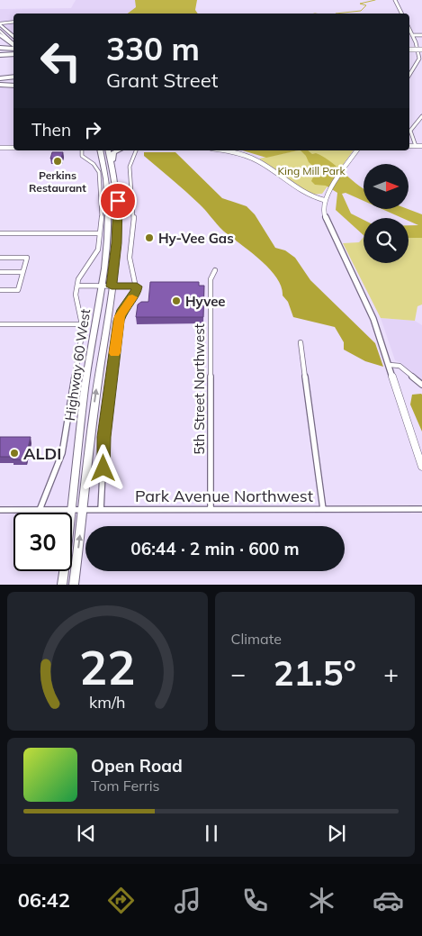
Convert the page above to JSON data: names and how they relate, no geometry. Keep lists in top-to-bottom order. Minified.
{"streets":{"main road":["Highway 60 West"],"street":["5th Street Northwest","Park Avenue Northwest"]},"crossings":[["Highway 60 West","Park Avenue Northwest"],["5th Street Northwest","Park Avenue Northwest"]],"parks":["King Mill Park"],"places":["Perkins Restaurant","Hy-Vee Gas","Hyvee","ALDI"],"north":"right","page":{"turn":["330 m","Grant Street"],"then":"Then","limit":"30","trip":"06:44 · 2 min · 600 m","tile":"Climate","heat":["−","21.5°","+"],"song":["Open Road","Tom Ferris"],"tabs":"06:42","gauge":["22","km/h"]}}
